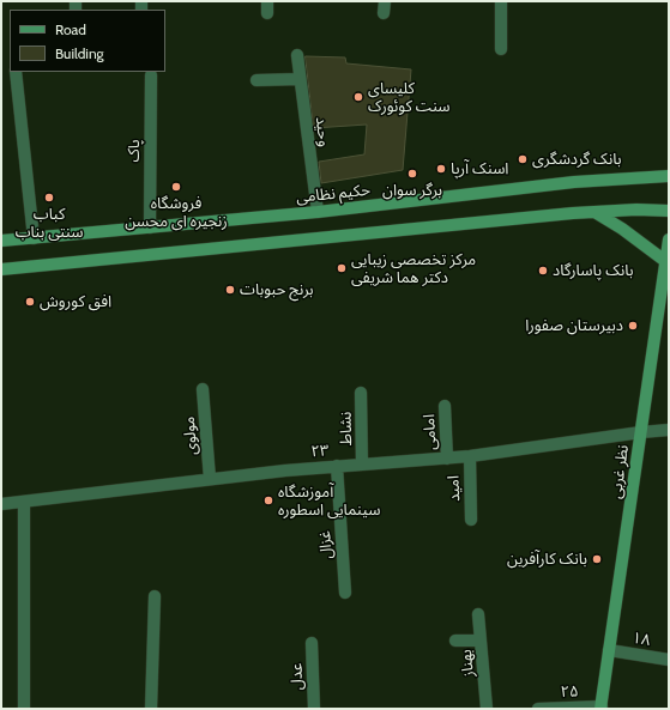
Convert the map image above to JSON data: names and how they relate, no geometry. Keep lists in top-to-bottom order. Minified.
{"streets":{"main road":["حکیم نظامی","نظر غربی"],"street":["وحید","پاک","نشاط","امامی","مولوی","۲۳","امید","غزال","۱۸","بهناز","عدل","۲۵"]},"crossings":[["وحید","حکیم نظامی"],["پاک","حکیم نظامی"],["نشاط","۲۳"],["امامی","۲۳"],["مولوی","۲۳"],["۲۳","نظر غربی"],["۲۳","امید"],["۲۳","غزال"],["نظر غربی","۱۸"],["نظر غربی","۲۵"]],"places":["کلیسای سنت کوئورک","بانک گردشگری","اسنک آرپا","برگر سوان","فروشگاه زنجیره ای محسن","کباب سنتی بناب","مرکز تخصصی زیبایی دکتر هما شریفی","بانک پاسارگاد","برنج حبوبات","افق کوروش","دبیرستان صفورا","آموزشگاه سینمایی اسطوره","بانک کارآفرین"],"legend":["Road","Building"]}
